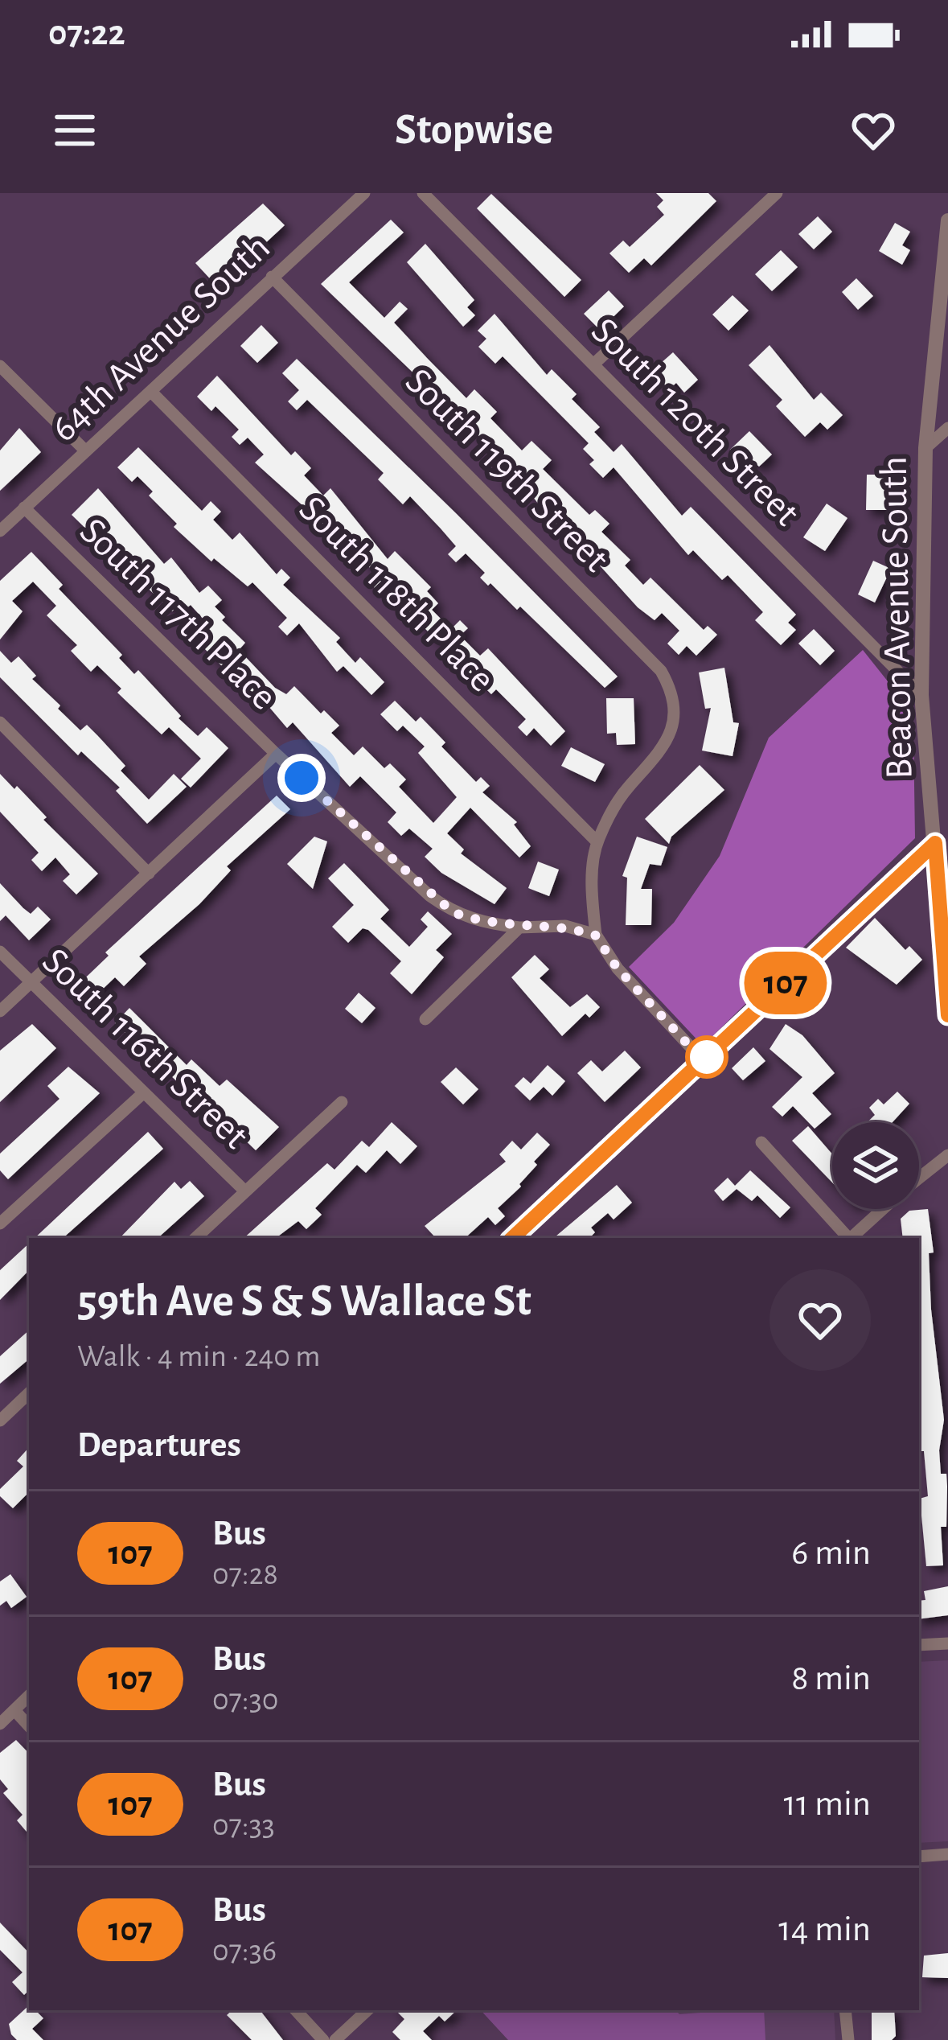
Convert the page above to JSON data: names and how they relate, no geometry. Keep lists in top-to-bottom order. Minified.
{"streets":{"street":["64th Avenue South","South 120th Street","South 119th Street","South 118th Place","South 117th Place","Beacon Avenue South","South 116th Street"]},"crossings":[["64th Avenue South","South 119th Street"],["64th Avenue South","South 118th Place"],["64th Avenue South","South 117th Place"],["South 120th Street","Beacon Avenue South"],["South 119th Street","South 118th Place"]],"lines":["bus line 107"],"page":{"status":"07:22","header":"Stopwise","on_map":"107","heading":[["59th Ave S & S Wallace St","Walk · 4 min · 240 m"],"Departures"],"list":[{"mark":"107","name":"Bus","note":"07:28","value":"6 min"},{"mark":"107","name":"Bus","note":"07:30","value":"8 min"},{"mark":"107","name":"Bus","note":"07:33","value":"11 min"},{"mark":"107","name":"Bus","note":"07:36","value":"14 min"}]}}
